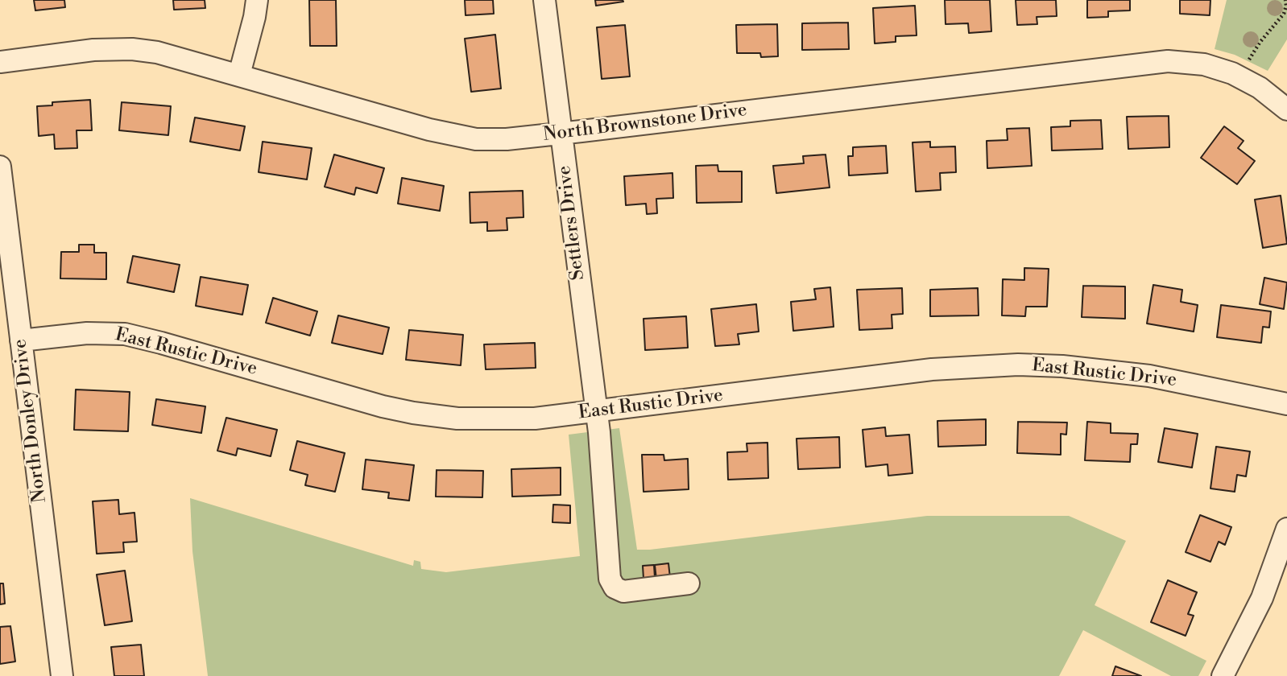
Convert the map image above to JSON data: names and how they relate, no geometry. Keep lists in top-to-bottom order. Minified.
{"streets":{"street":["North Brownstone Drive","Settlers Drive","East Rustic Drive","North Donley Drive"]},"crossings":[["North Brownstone Drive","Settlers Drive"],["Settlers Drive","East Rustic Drive"],["East Rustic Drive","North Donley Drive"]]}
